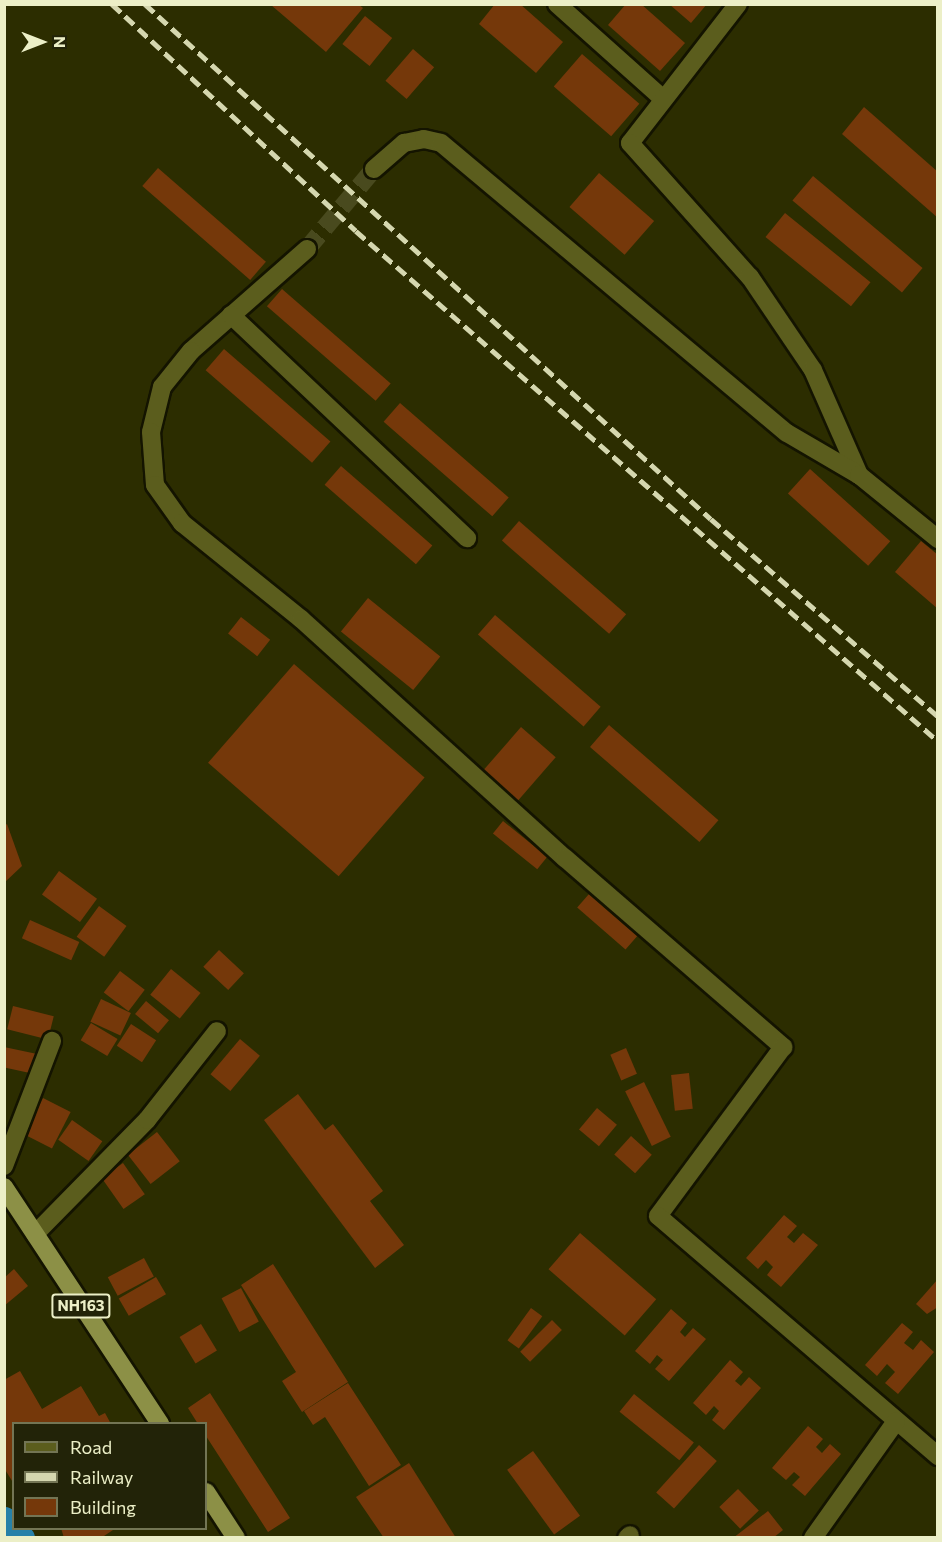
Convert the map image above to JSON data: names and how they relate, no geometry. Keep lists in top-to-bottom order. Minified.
{"streets":{"highway":["NH163"]},"legend":["Road","Railway","Building"],"north":"right"}
